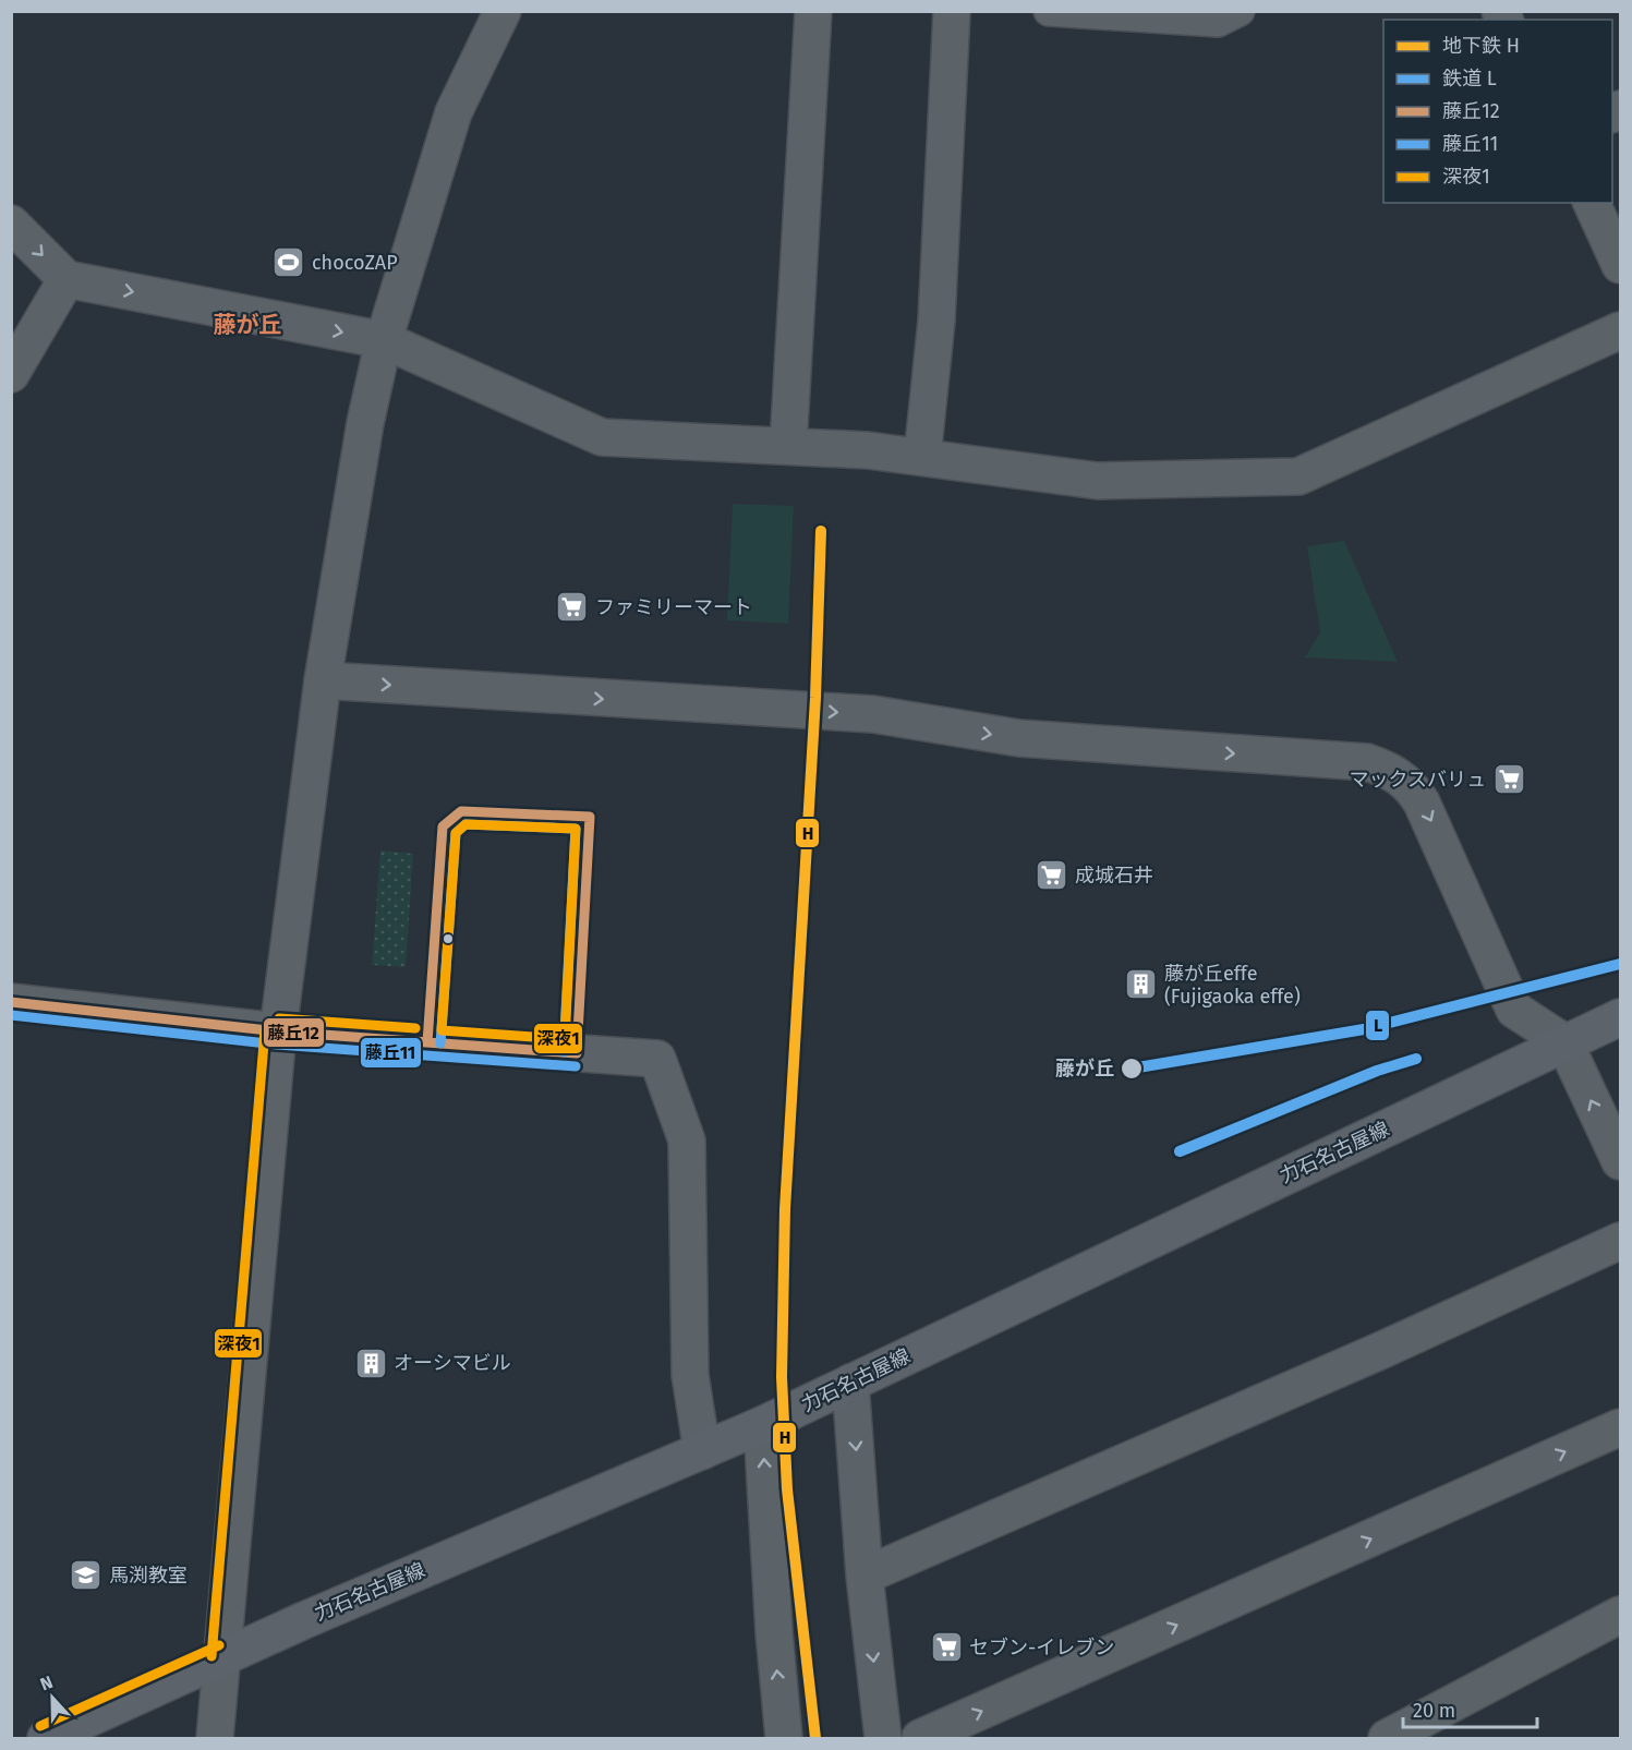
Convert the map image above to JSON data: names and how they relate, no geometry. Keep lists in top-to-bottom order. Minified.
{"streets":{"main road":["力石名古屋線"]},"districts":["藤が丘"],"places":{"sports":["chocoZAP"],"supermarket":["ファミリーマート","マックスバリュ","成城石井","セブン-イレブン"],"building":["藤が丘effe (Fujigaoka effe)","オーシマビル"],"other":["藤が丘"],"school or university":["馬渕教室"]},"lines":["metro line H","transit line 藤丘12","transit line 藤丘11","transit line 深夜1","rail line L"],"legend":["地下鉄 H","鉄道 L","藤丘12","藤丘11","深夜1"],"scale_bar":"20 m","north":"top"}
